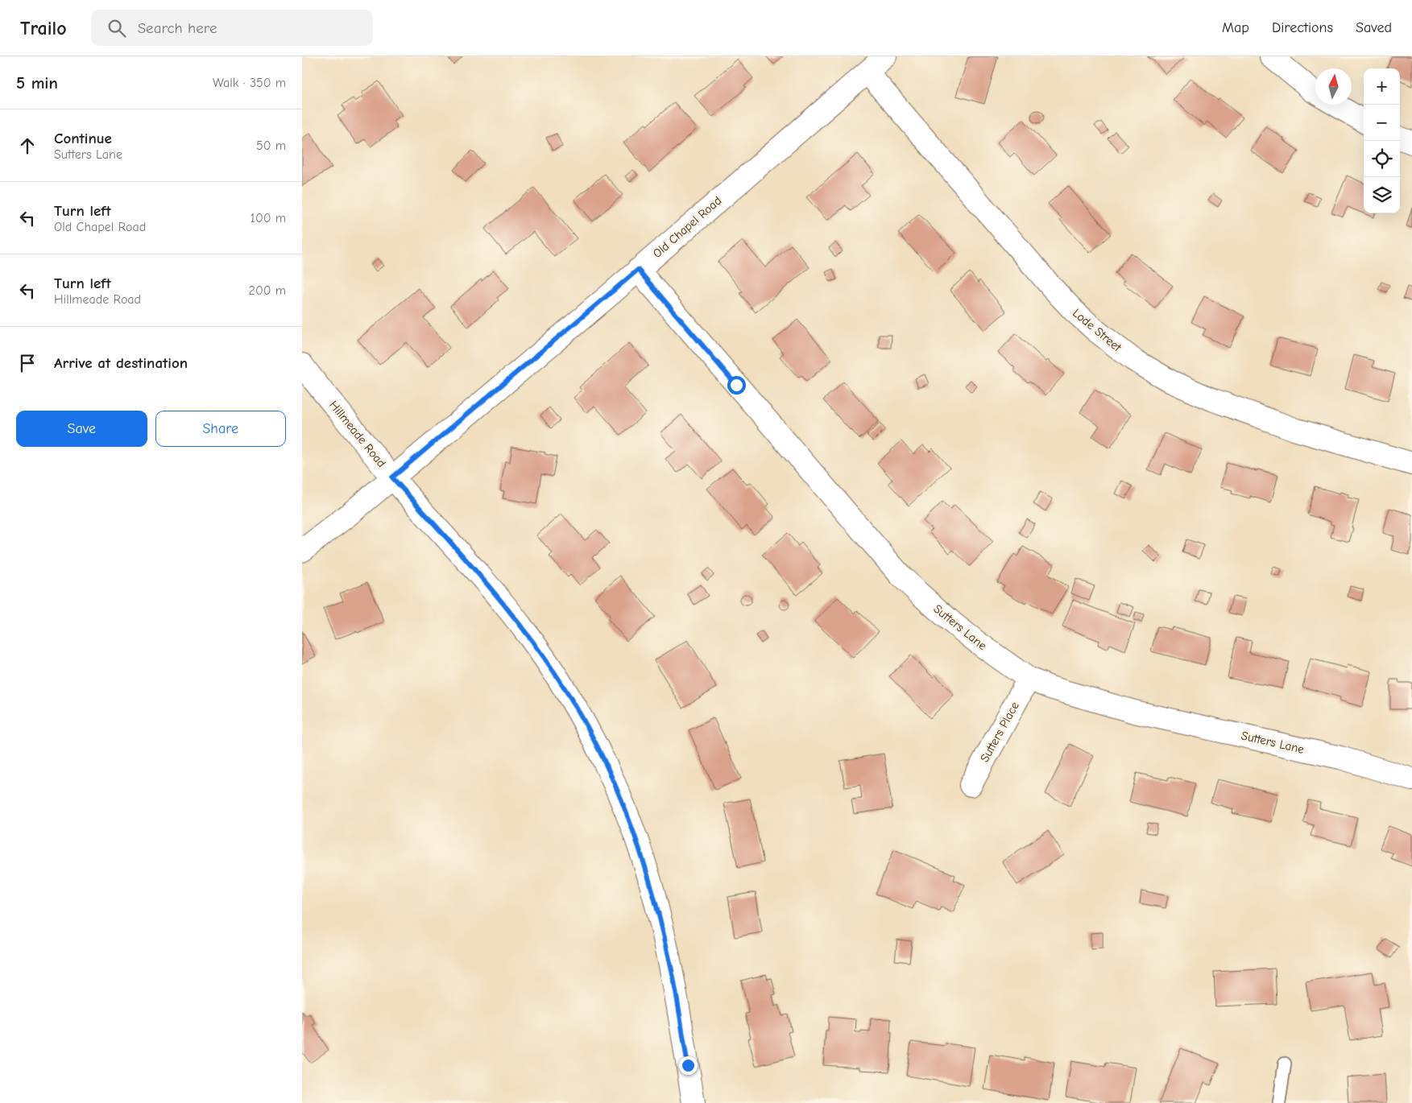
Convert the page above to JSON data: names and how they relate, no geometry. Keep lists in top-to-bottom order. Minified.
{"streets":{"street":["Old Chapel Road","Lode Street","Hillmeade Road","Sutters Lane","Sutters Place"]},"crossings":[["Old Chapel Road","Lode Street"],["Old Chapel Road","Hillmeade Road"],["Old Chapel Road","Sutters Lane"],["Sutters Lane","Sutters Place"]],"north":"top","page":{"header":"Trailo","search":"Search here","nav":["Map","Directions","Saved"],"heading":["5 min","Walk · 350 m"],"map_buttons":["+","−"],"list":[["Continue","Sutters Lane","50 m"],["Turn left","Old Chapel Road","100 m"],["Turn left","Hillmeade Road","200 m"],"Arrive at destination"],"buttons":["Save","Share"]}}
